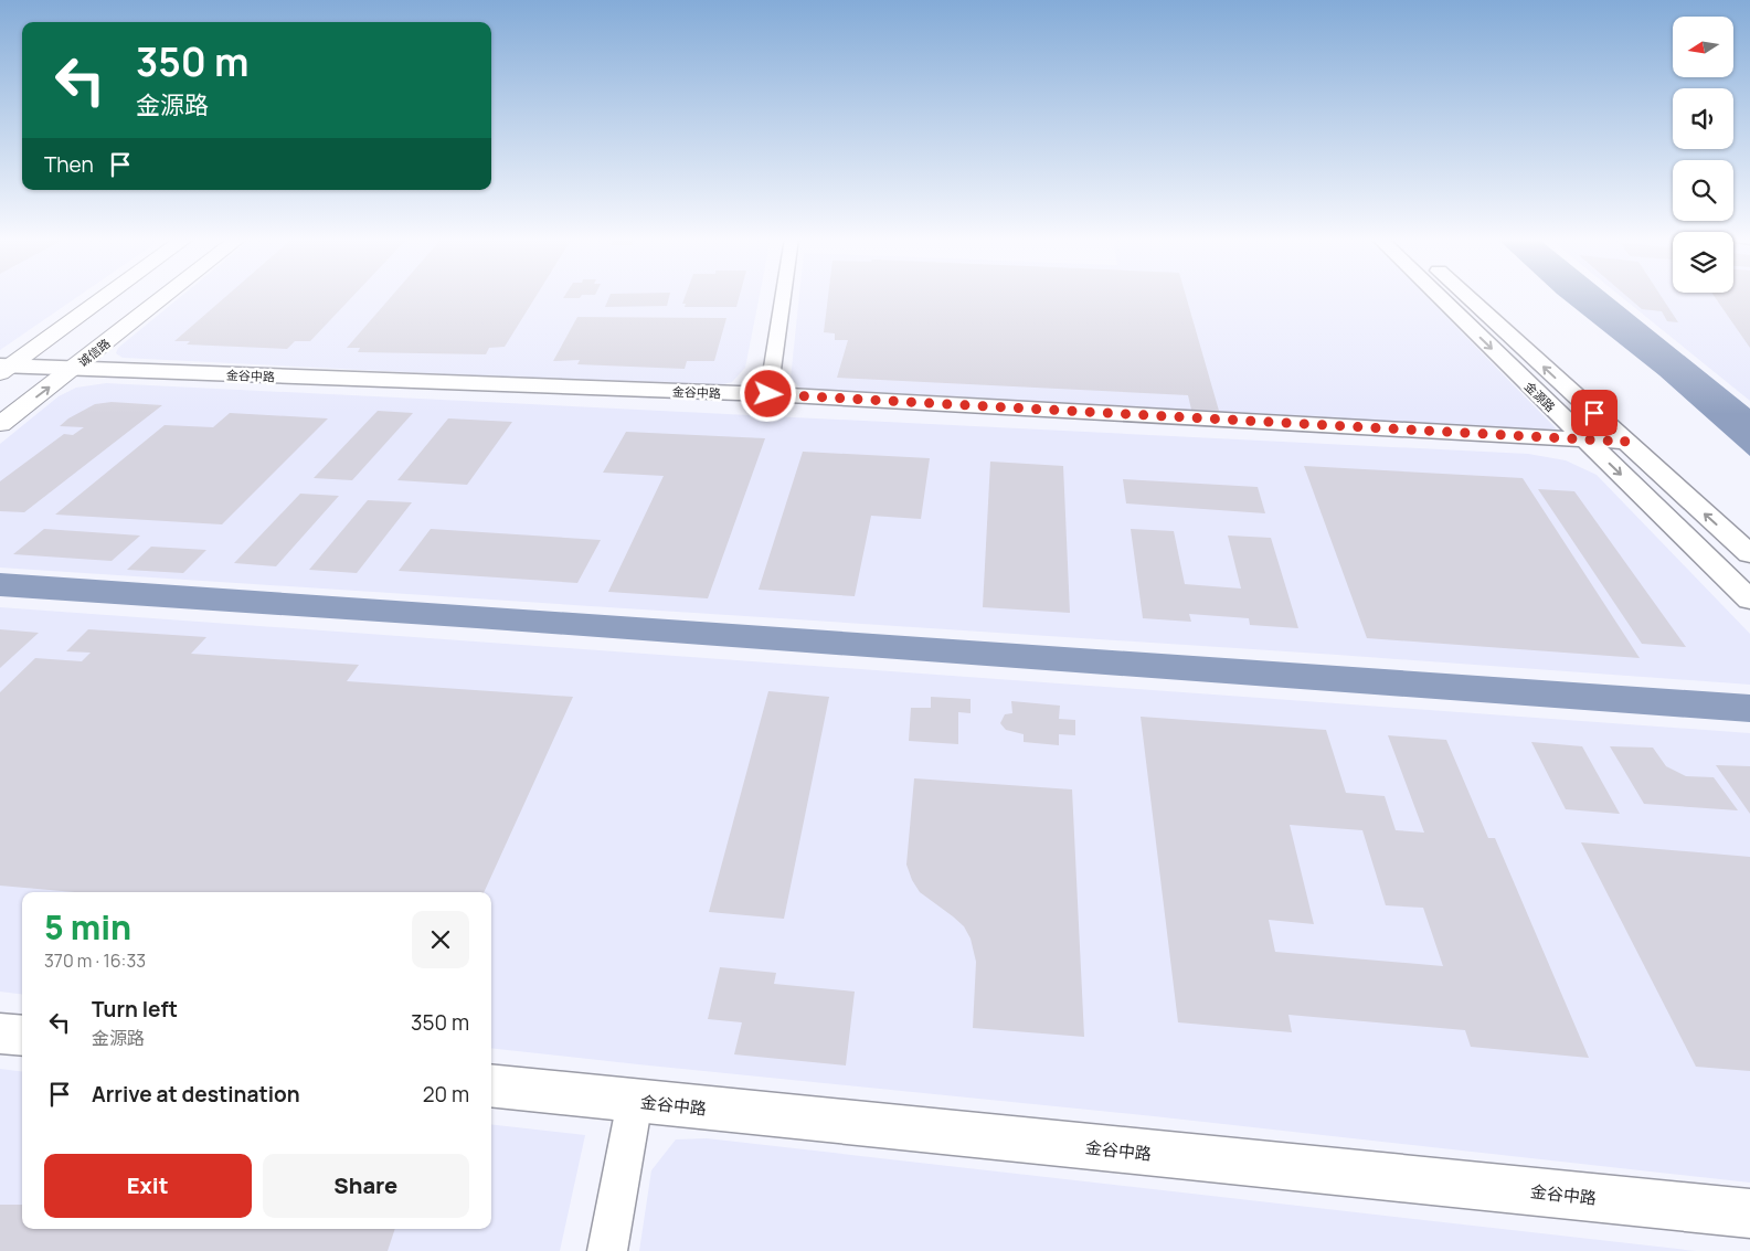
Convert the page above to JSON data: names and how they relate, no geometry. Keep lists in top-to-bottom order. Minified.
{"streets":{"main road":["诚信路"],"street":["金谷中路","金源路"]},"crossings":[["诚信路","金谷中路"],["金谷中路","金源路"]],"north":"left","page":{"turn":["350 m","金源路"],"then":"Then","heading":["5 min","370 m · 16:33"],"list":[{"name":"Turn left","note":"金源路","value":"350 m"},{"name":"Arrive at destination","value":"20 m"}],"buttons":["Exit","Share"]}}
